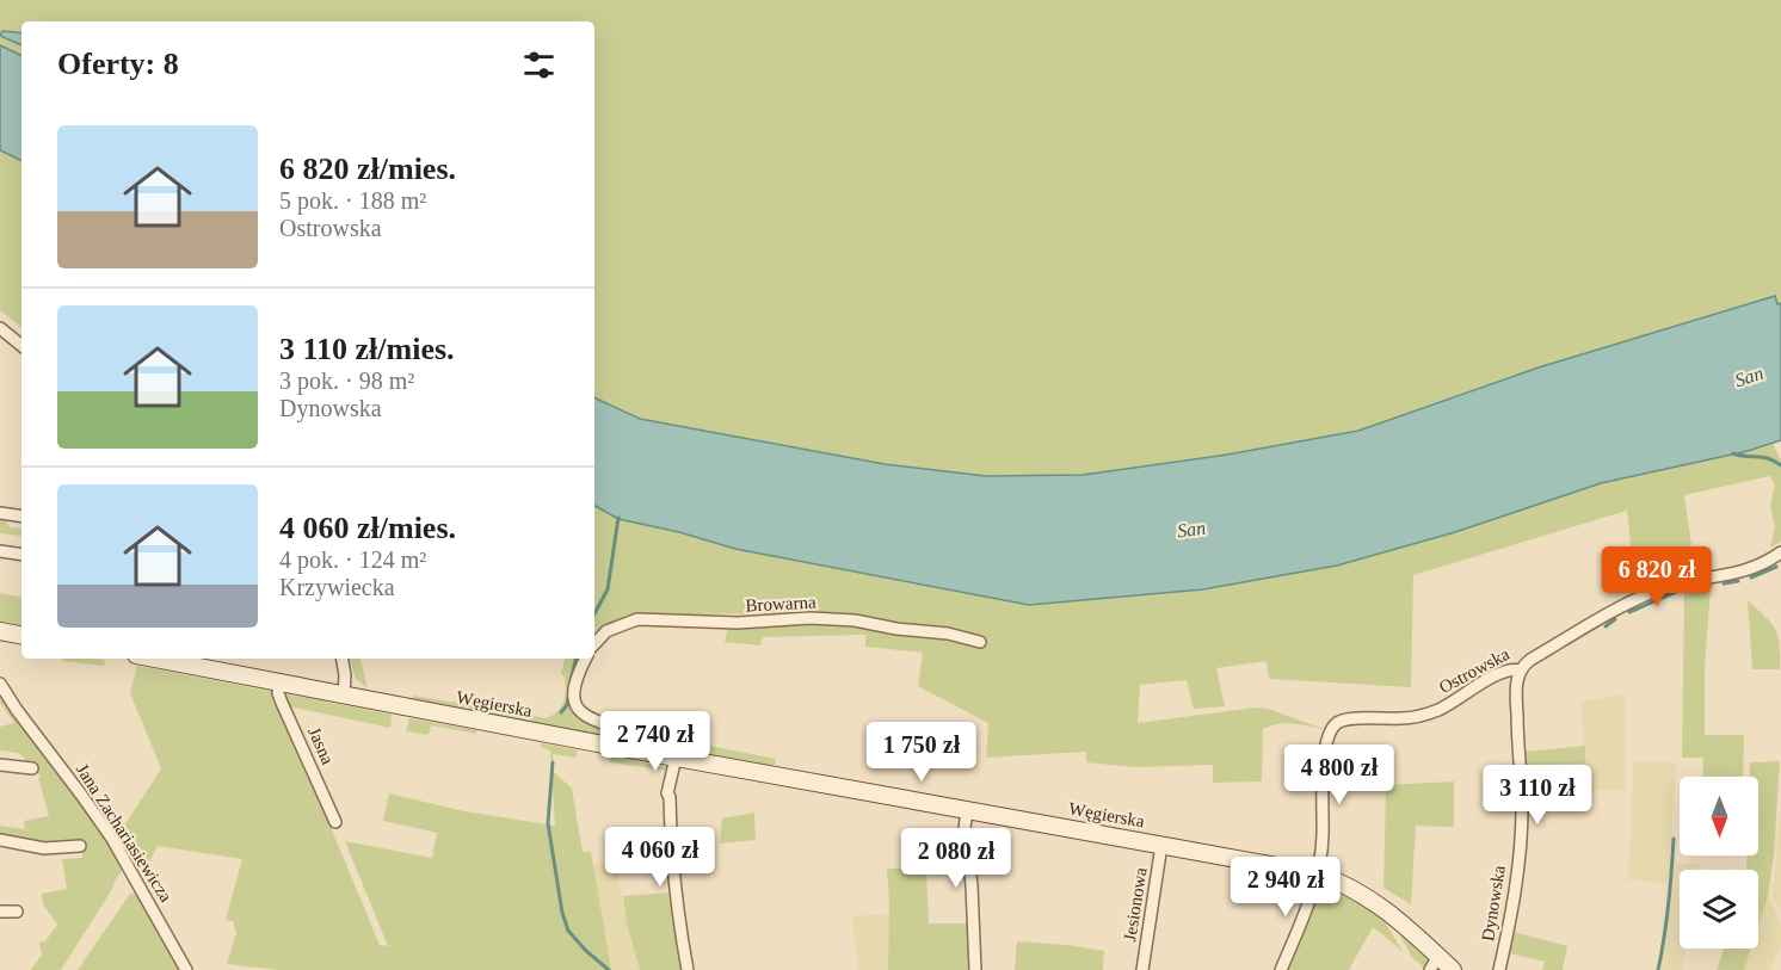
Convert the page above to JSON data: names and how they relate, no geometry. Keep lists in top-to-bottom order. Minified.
{"streets":{"main road":["Węgierska"],"street":["Browarna","Ostrowska","Jasna","Jana Zachariasiewicza","Dynowska","Jesionowa"]},"crossings":[["Ostrowska","Węgierska"],["Ostrowska","Dynowska"],["Węgierska","Jasna"],["Węgierska","Jesionowa"]],"water":["San"],"north":"bottom","page":{"heading":"Oferty: 8","list":[{"name":"6 820 zł/mies.","note":"5 pok. · 188 m² · Ostrowska"},{"name":"3 110 zł/mies.","note":"3 pok. · 98 m² · Dynowska"},{"name":"4 060 zł/mies.","note":"4 pok. · 124 m² · Krzywiecka"}],"price":["6 820 zł","2 740 zł","1 750 zł","4 800 zł","3 110 zł","4 060 zł","2 080 zł","2 940 zł"]}}
